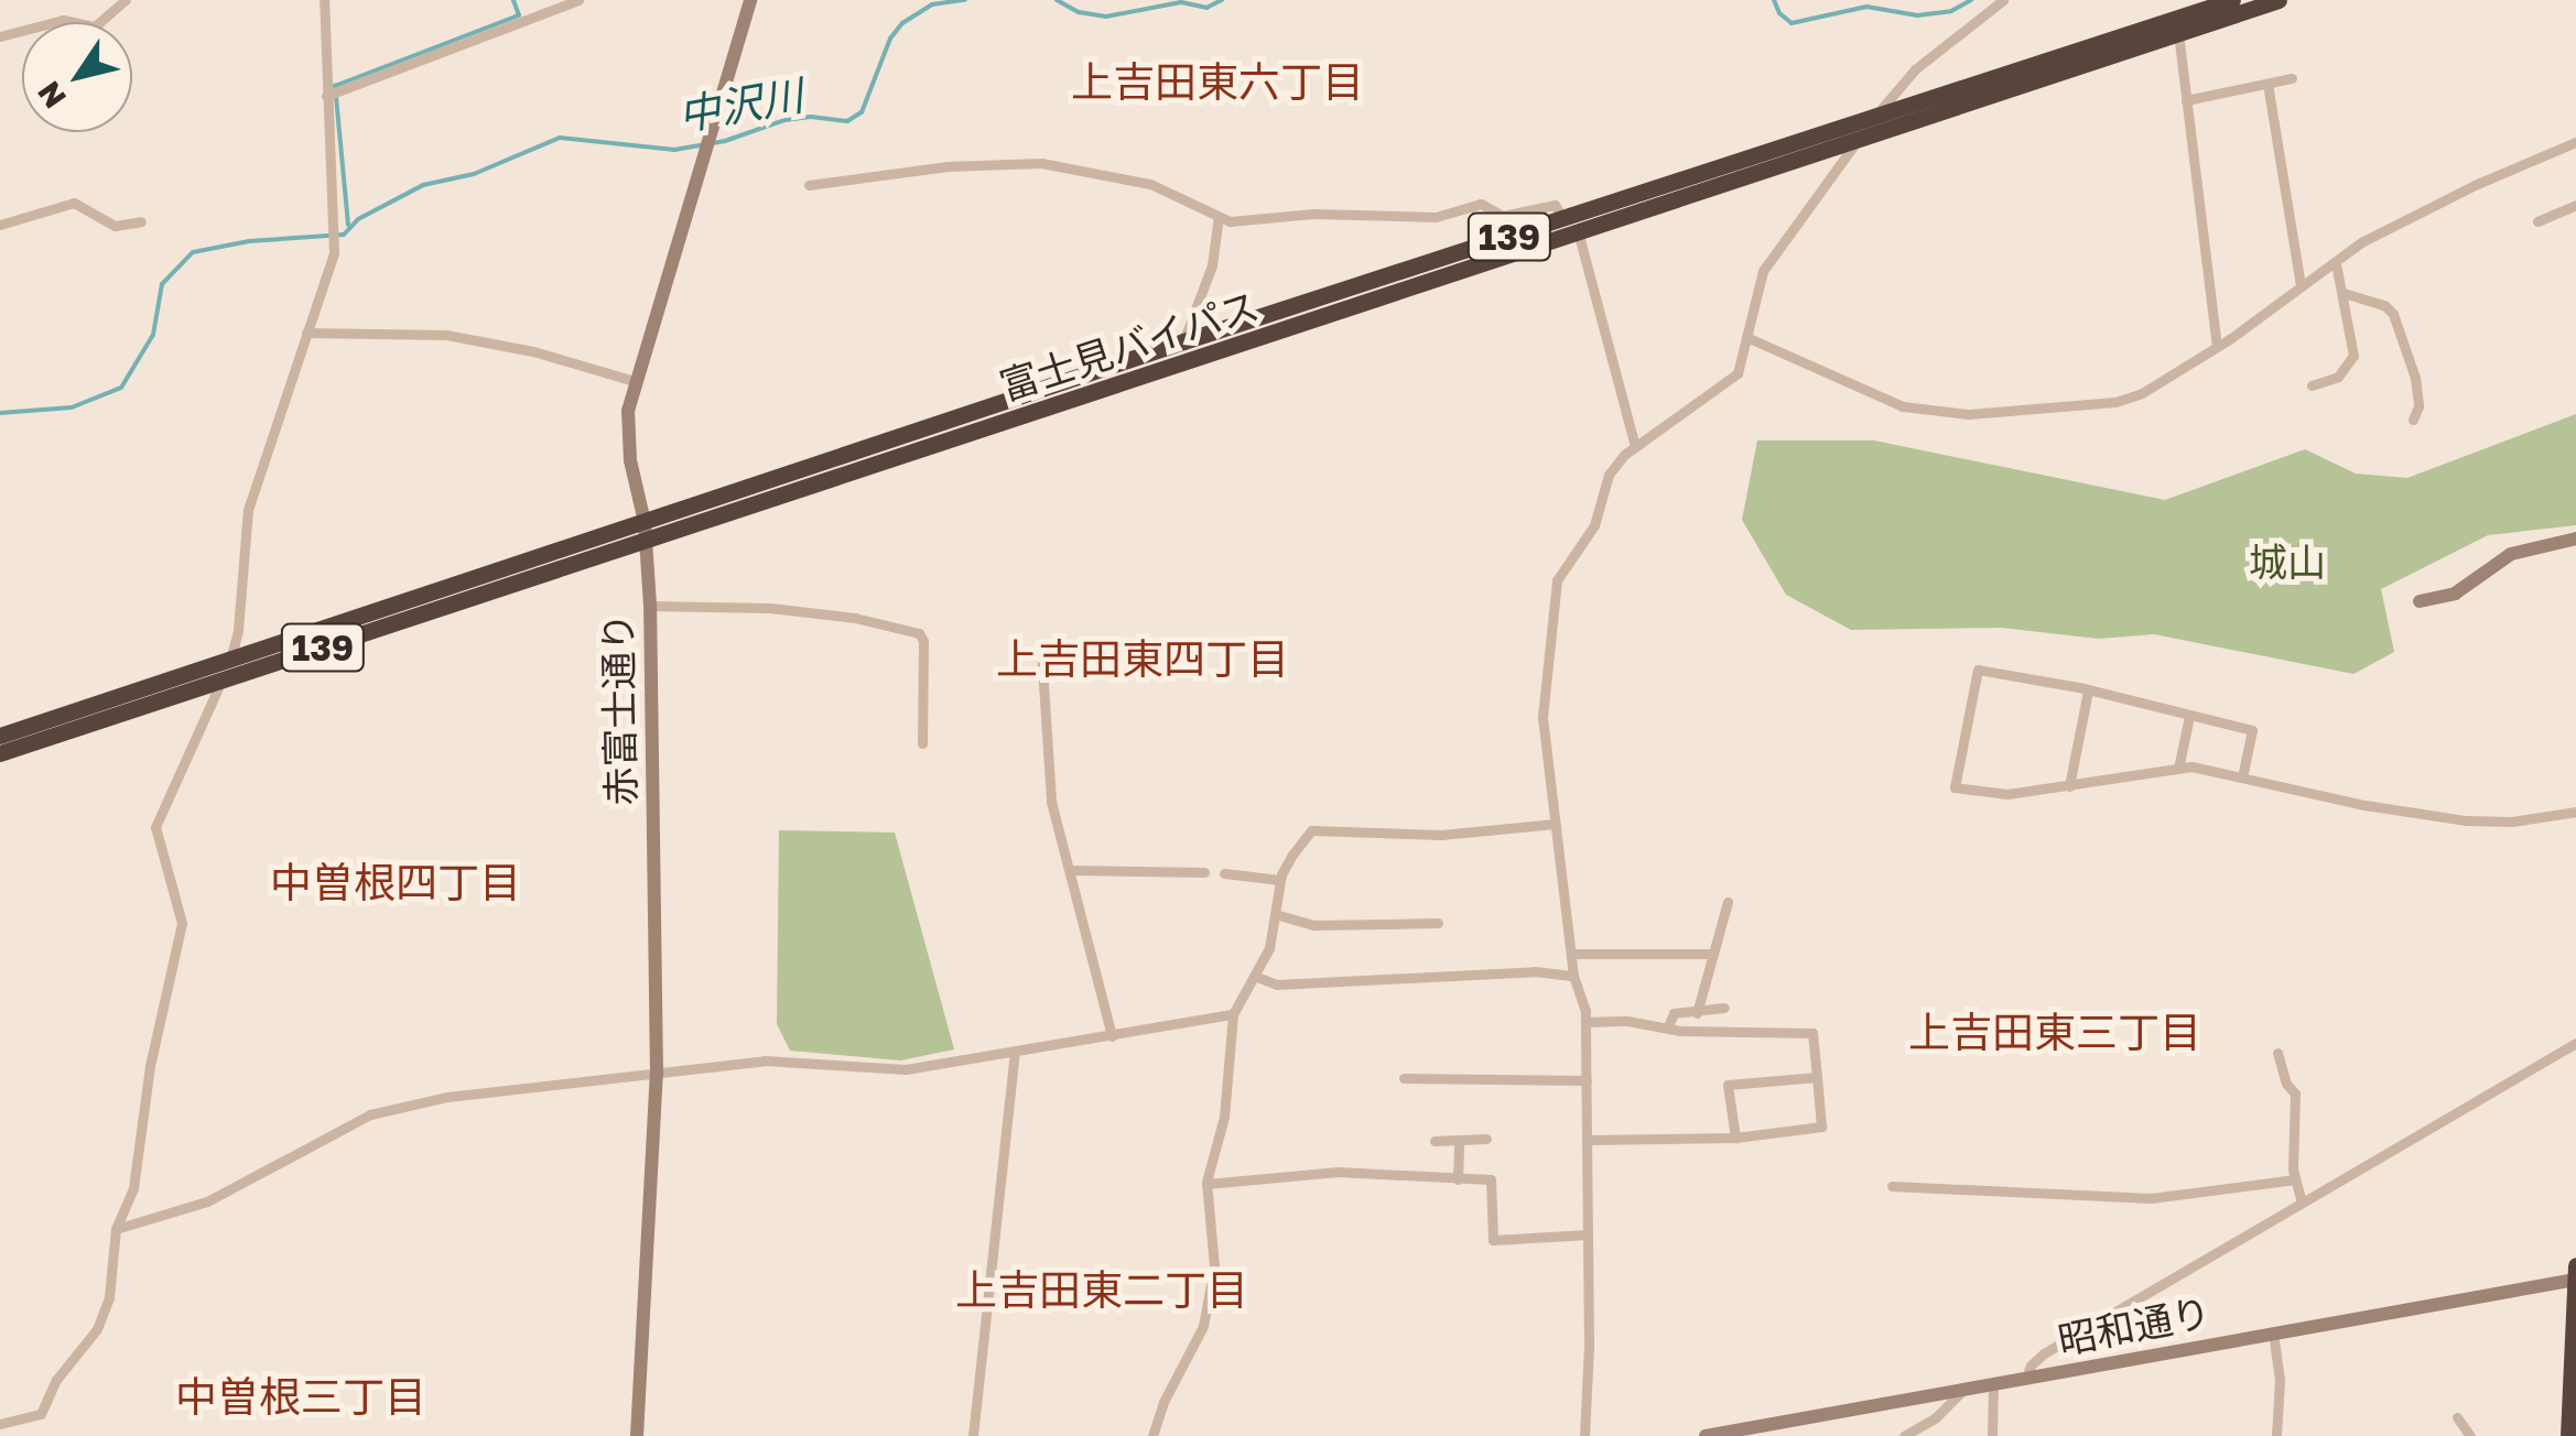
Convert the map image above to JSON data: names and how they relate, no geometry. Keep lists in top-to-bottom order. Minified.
{"streets":{"highway":["139","富士見バイパス"],"street":["赤富士通り","昭和通り"]},"crossings":[["富士見バイパス","赤富士通り"]],"districts":["上吉田東六丁目","上吉田東四丁目","中曽根四丁目","上吉田東三丁目","上吉田東二丁目","中曽根三丁目"],"water":["中沢川"],"parks":["城山"],"north":"bottom left"}
